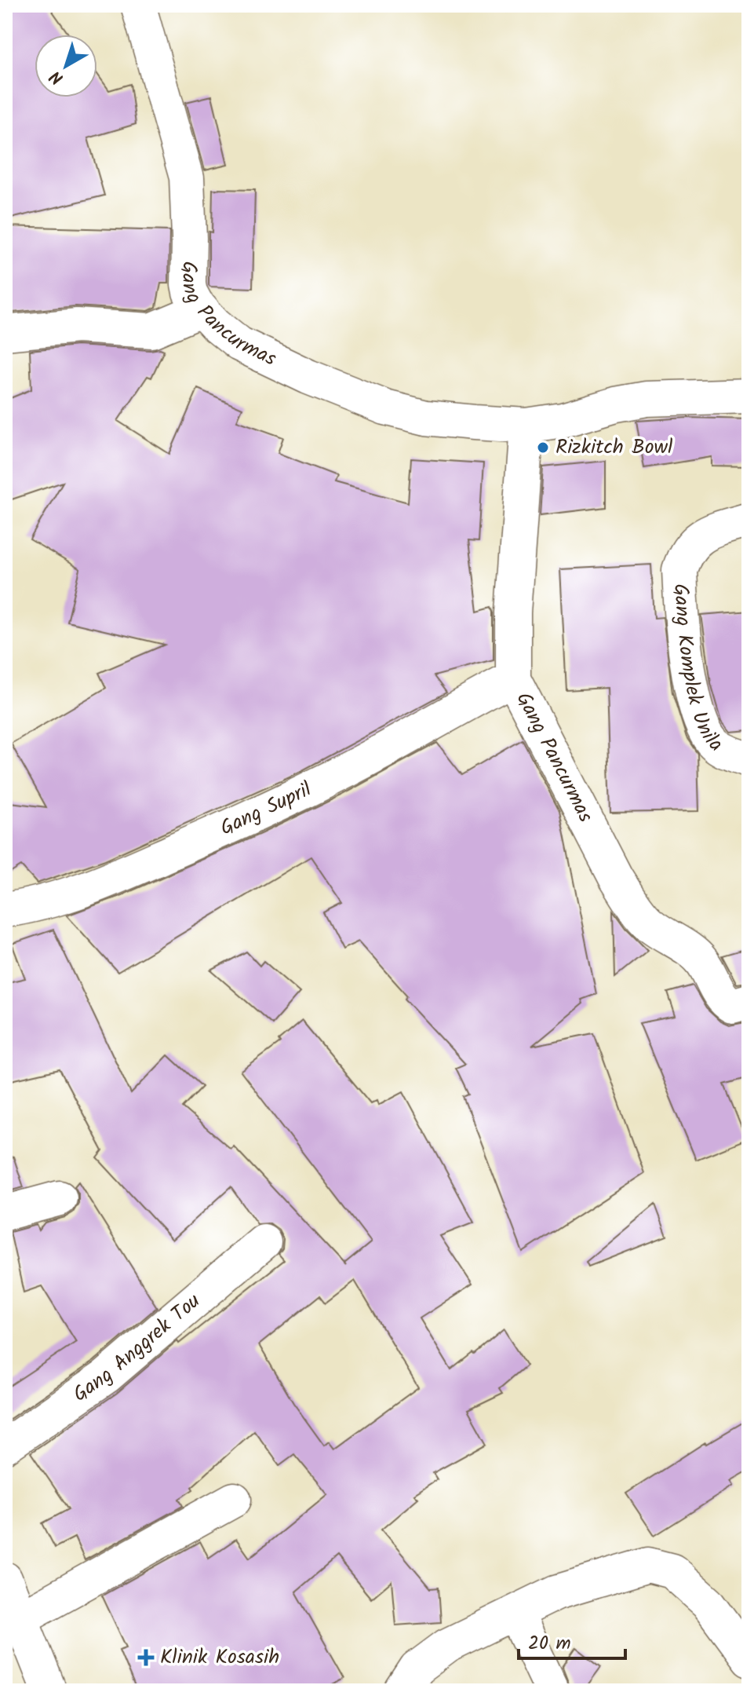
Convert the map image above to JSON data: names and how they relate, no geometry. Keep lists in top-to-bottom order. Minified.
{"streets":{"street":["Gang Pancurmas","Gang Komplek Unila","Gang Supril","Gang Anggrek Tou"]},"crossings":[["Gang Pancurmas","Gang Supril"]],"places":{"other":["Rizkitch Bowl"],"health":["Klinik Kosasih"]},"scale_bar":"20 m","north":"bottom left"}
